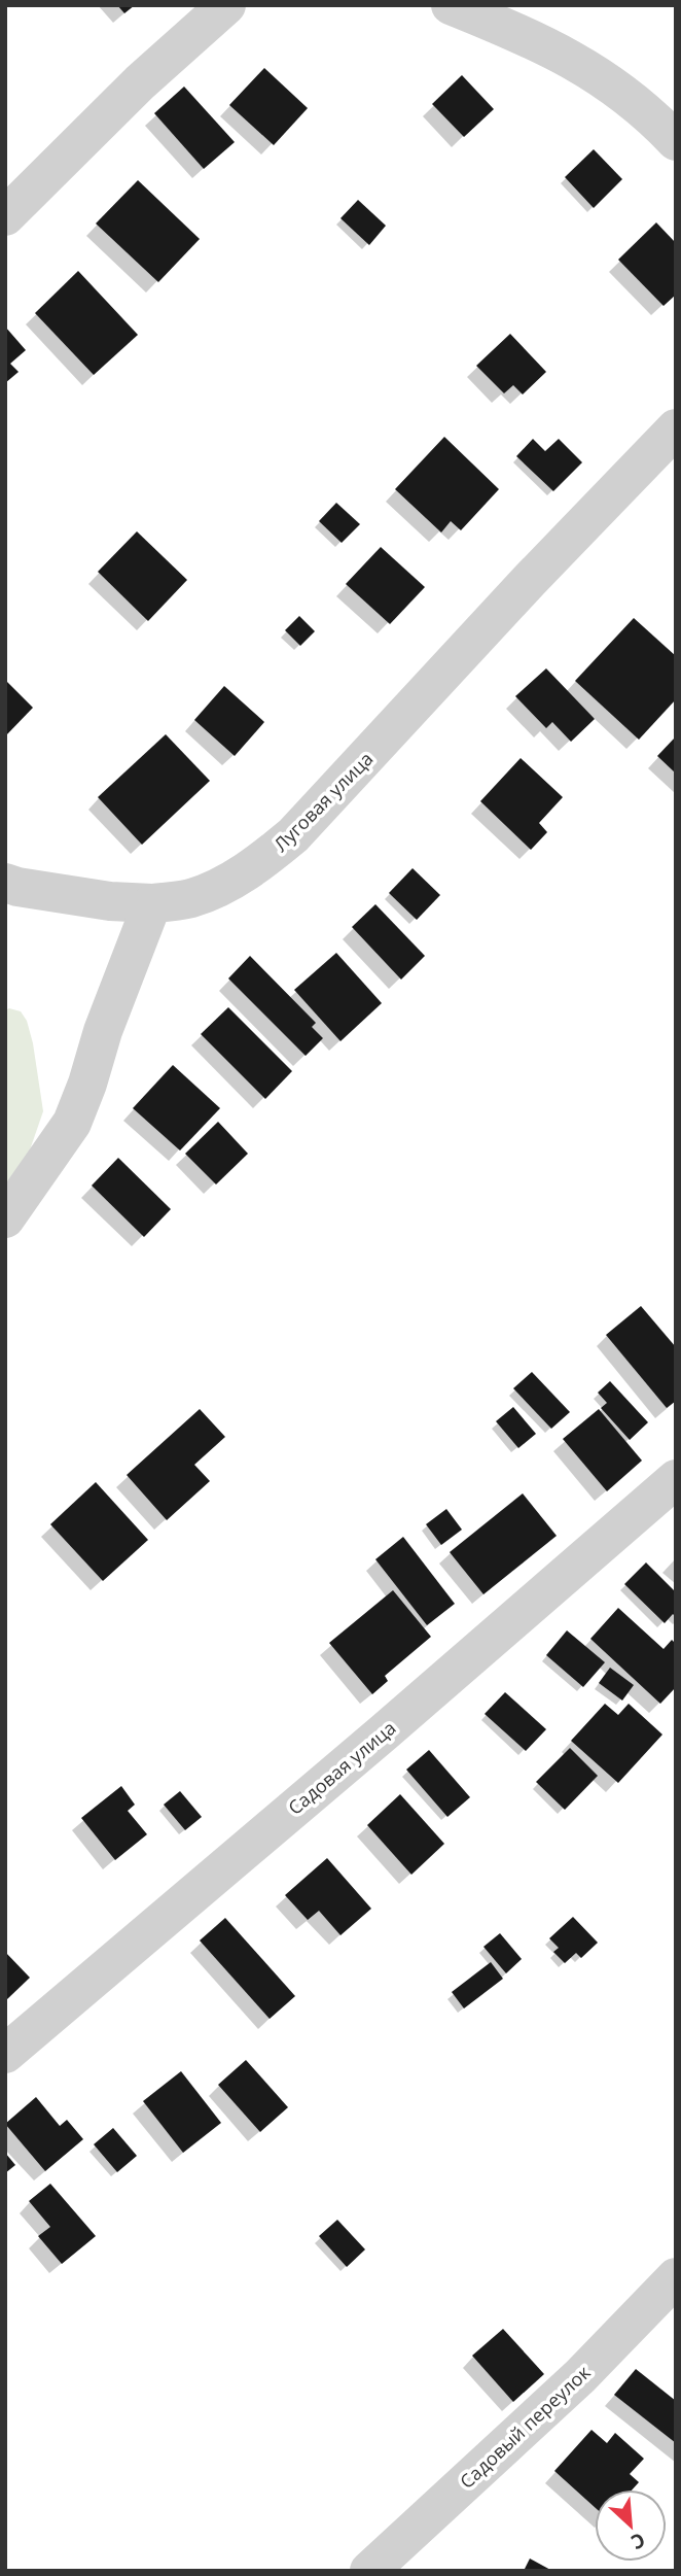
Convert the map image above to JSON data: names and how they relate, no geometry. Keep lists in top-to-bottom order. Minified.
{"streets":{"street":["Луговая улица","Садовая улица","Садовый переулок"]},"north":"bottom right"}
